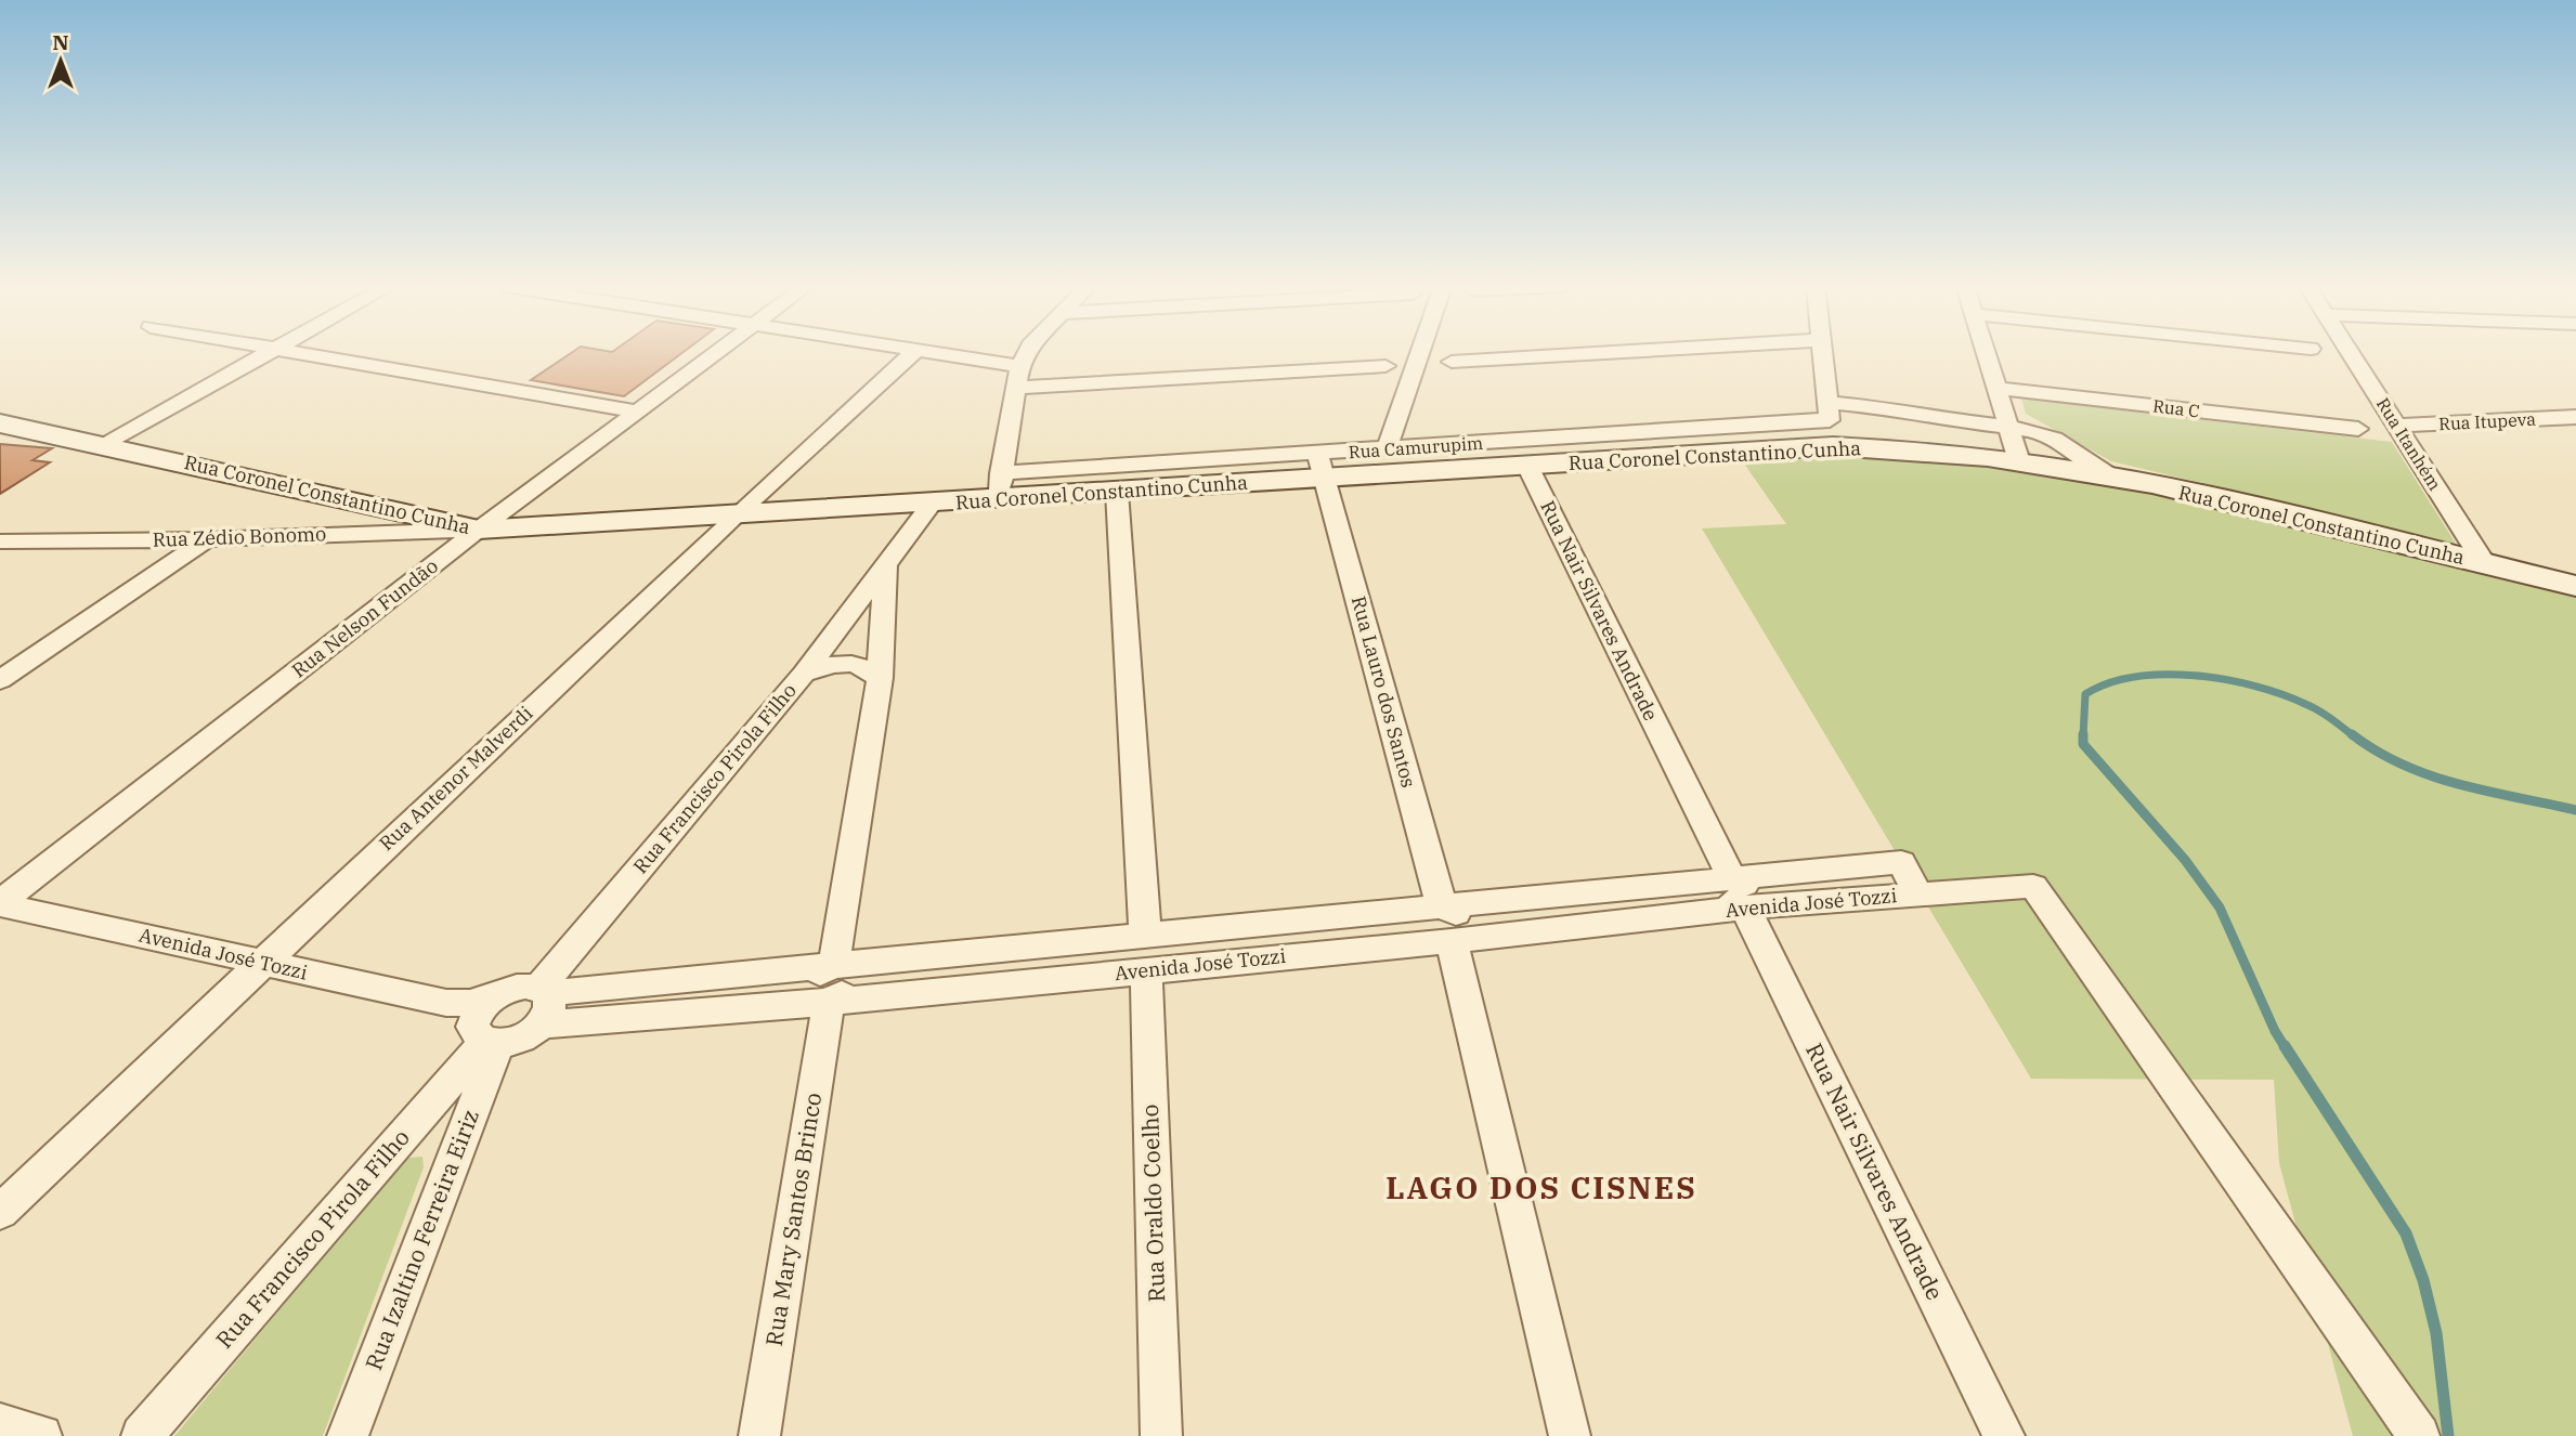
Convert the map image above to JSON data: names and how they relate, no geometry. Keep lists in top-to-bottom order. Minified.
{"streets":{"street":["Rua C","Rua Itupeva","Rua Itanhém","Rua Camurupim","Rua Coronel Constantino Cunha","Rua Zédio Bonomo","Rua Nair Silvares Andrade","Rua Nelson Fundão","Rua Lauro dos Santos","Rua Antenor Malverdi","Rua Francisco Pirola Filho","Avenida José Tozzi","Rua Oraldo Coelho","Rua Mary Santos Brinco","Rua Izaltino Ferreira Eiriz"]},"crossings":[["Rua Itupeva","Rua Itanhém"],["Rua Itanhém","Rua Coronel Constantino Cunha"],["Rua Camurupim","Rua Coronel Constantino Cunha"],["Rua Camurupim","Rua Lauro dos Santos"],["Rua Coronel Constantino Cunha","Rua Zédio Bonomo"],["Rua Coronel Constantino Cunha","Rua Nair Silvares Andrade"],["Rua Coronel Constantino Cunha","Rua Nelson Fundão"],["Rua Coronel Constantino Cunha","Rua Lauro dos Santos"],["Rua Coronel Constantino Cunha","Rua Antenor Malverdi"],["Rua Coronel Constantino Cunha","Rua Francisco Pirola Filho"],["Rua Zédio Bonomo","Rua Nelson Fundão"],["Rua Nair Silvares Andrade","Avenida José Tozzi"],["Rua Nelson Fundão","Avenida José Tozzi"],["Rua Lauro dos Santos","Avenida José Tozzi"],["Rua Antenor Malverdi","Avenida José Tozzi"],["Rua Francisco Pirola Filho","Avenida José Tozzi"],["Rua Francisco Pirola Filho","Rua Izaltino Ferreira Eiriz"],["Avenida José Tozzi","Rua Oraldo Coelho"],["Avenida José Tozzi","Rua Mary Santos Brinco"],["Avenida José Tozzi","Rua Izaltino Ferreira Eiriz"]],"districts":["LAGO DOS CISNES"],"north":"top"}
